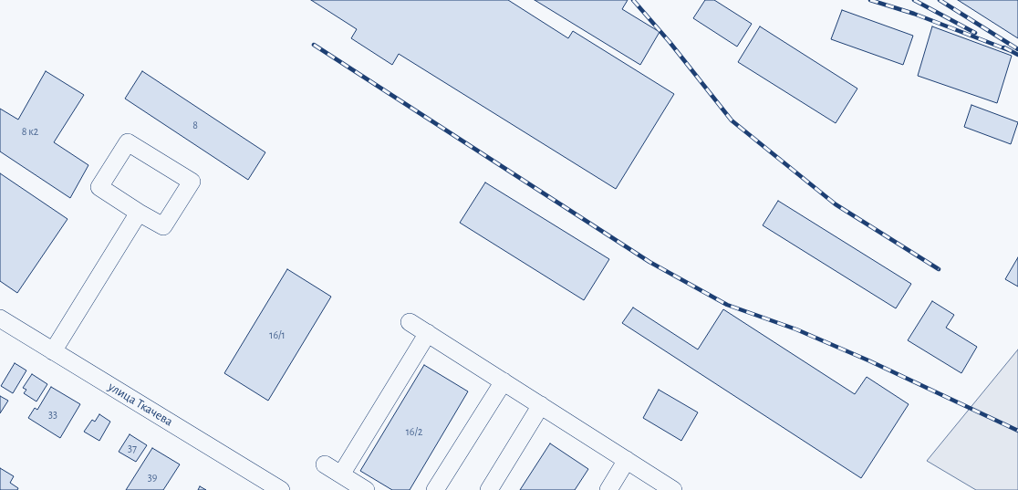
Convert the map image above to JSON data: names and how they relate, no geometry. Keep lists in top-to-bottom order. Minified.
{"streets":{"street":["улица Ткачева"]},"house_numbers":["8","8 к2","16/1","33","16/2","37","39"]}
